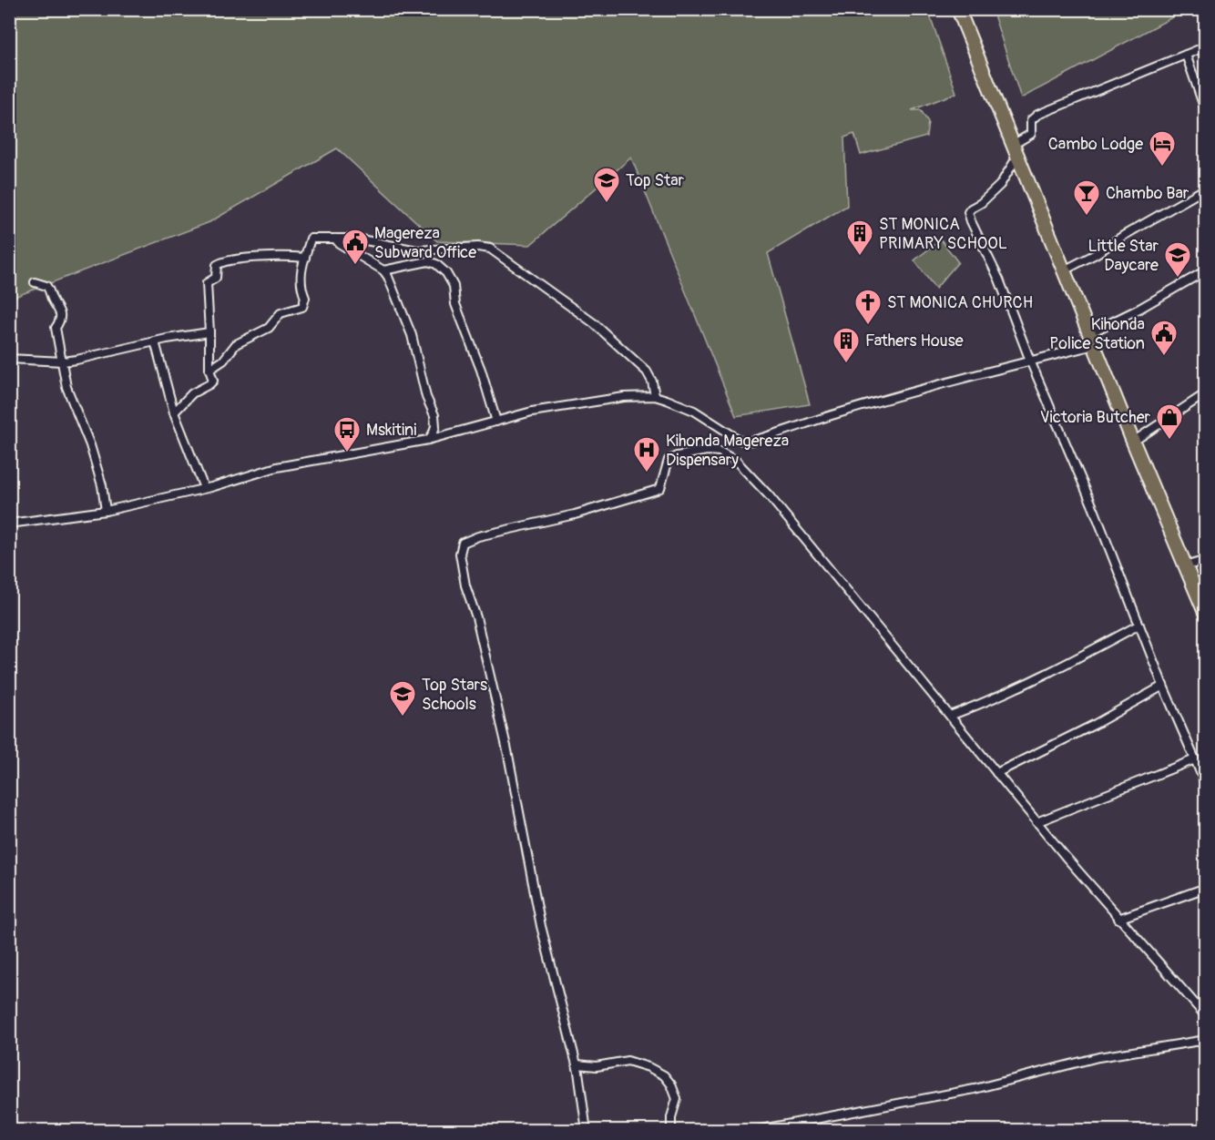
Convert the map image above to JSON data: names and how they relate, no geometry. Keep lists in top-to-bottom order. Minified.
{"places":{"hotel":["Cambo Lodge"],"school or university":["Top Star","Little Star Daycare","Top Stars Schools"],"bar":["Chambo Bar"],"building":["ST MONICA PRIMARY SCHOOL","Fathers House"],"public building":["Magereza Subward Office","Kihonda Police Station"],"church":["ST MONICA CHURCH"],"shop":["Victoria Butcher"],"bus stop":["Mskitini"],"hospital":["Kihonda Magereza Dispensary"]}}
